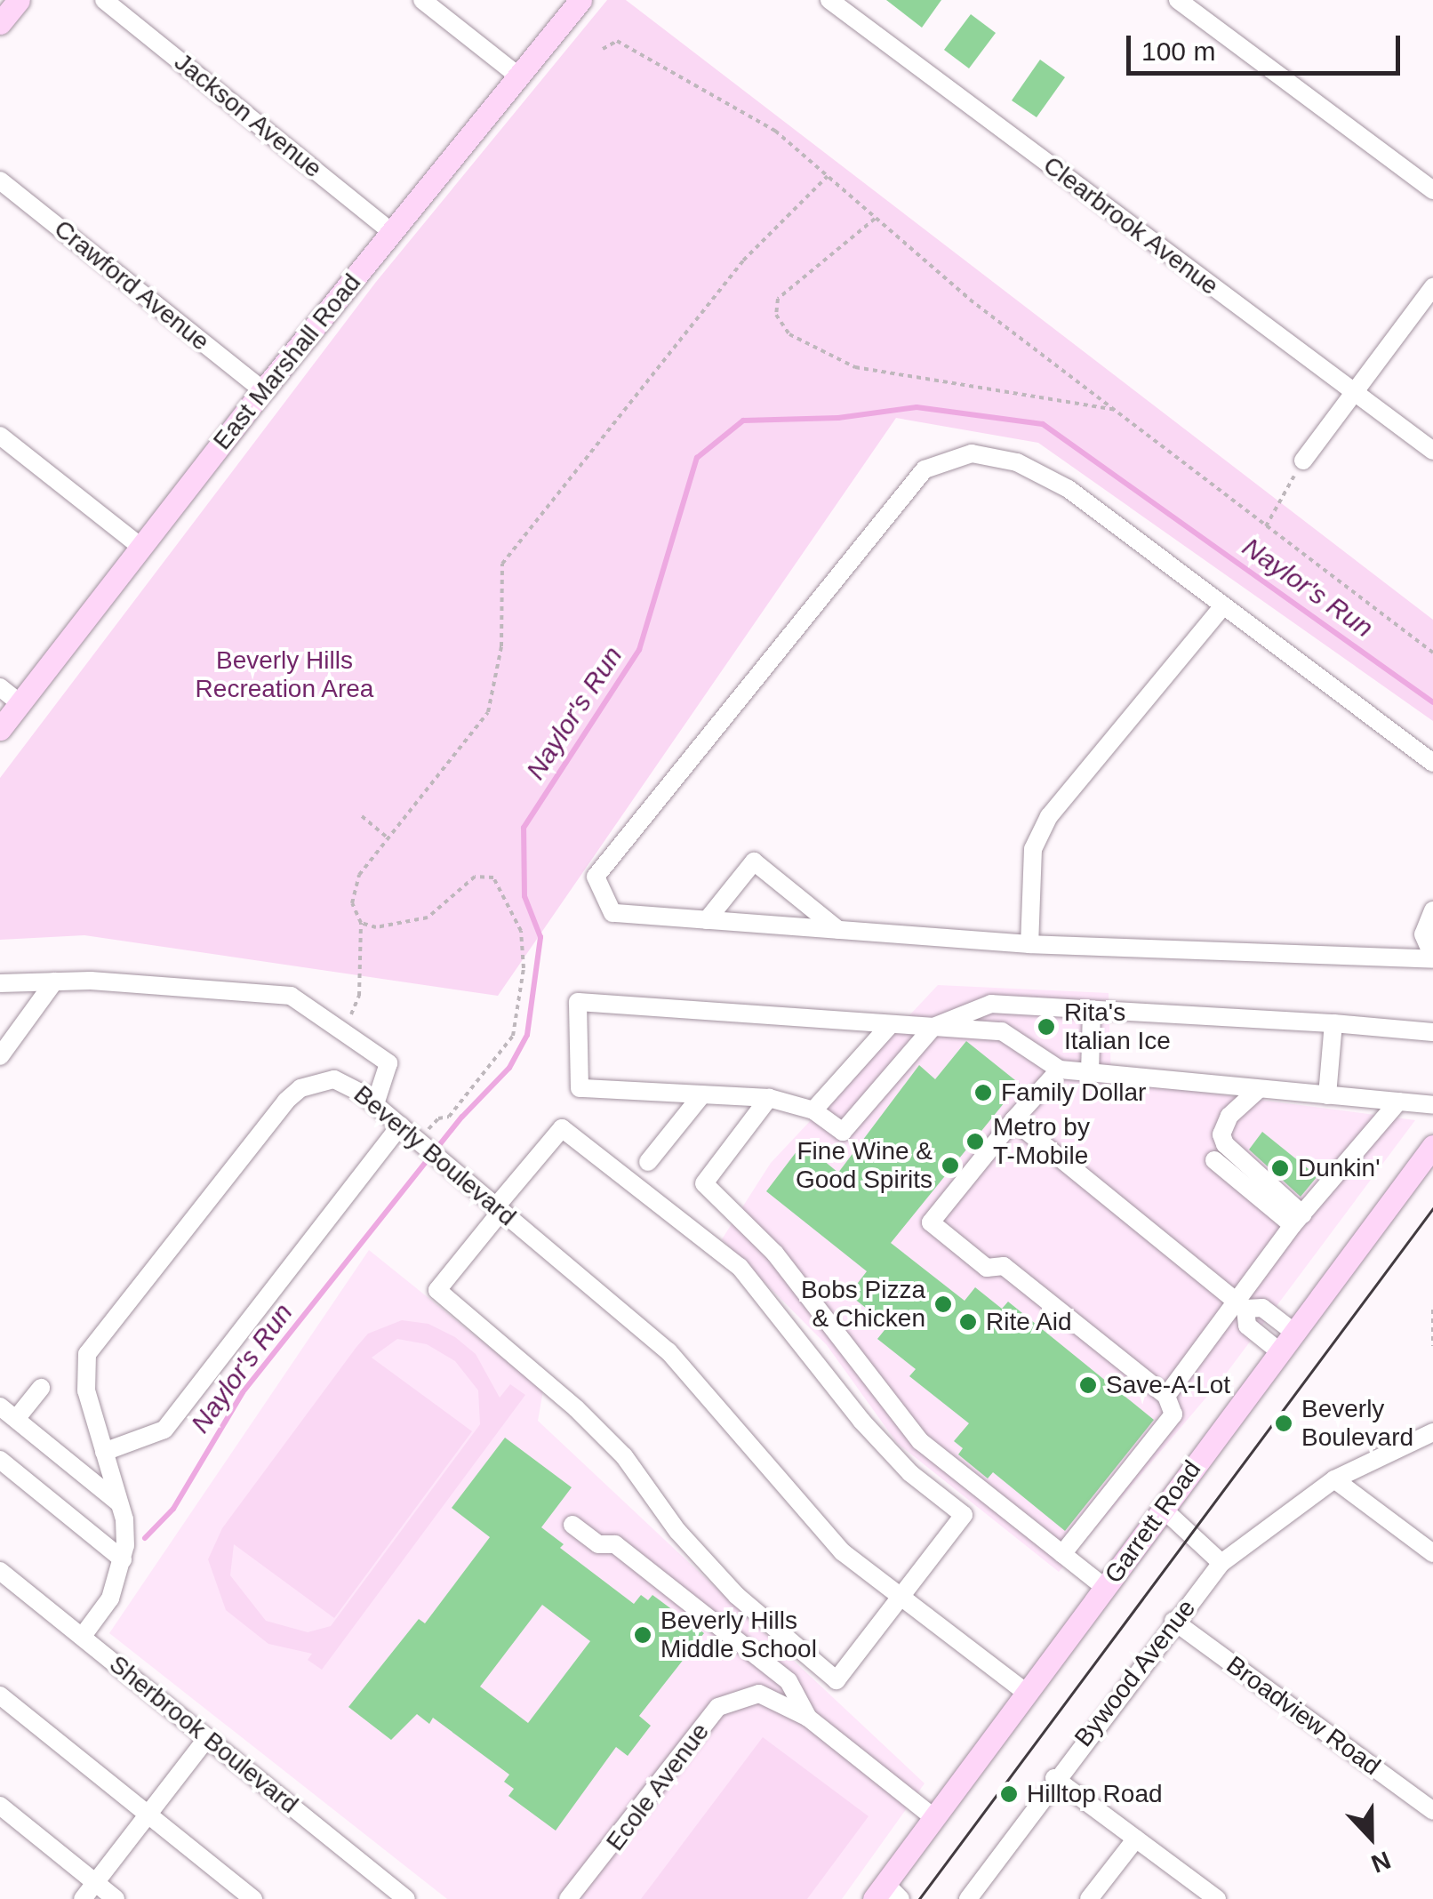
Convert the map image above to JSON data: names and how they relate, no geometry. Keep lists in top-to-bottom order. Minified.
{"streets":{"main road":["East Marshall Road","Garrett Road"],"street":["Jackson Avenue","Clearbrook Avenue","Crawford Avenue","Beverly Boulevard","Bywood Avenue","Broadview Road","Sherbrook Boulevard","Ecole Avenue"]},"crossings":[["Jackson Avenue","East Marshall Road"],["Crawford Avenue","East Marshall Road"],["Beverly Boulevard","Garrett Road"],["Beverly Boulevard","Sherbrook Boulevard"],["Bywood Avenue","Broadview Road"]],"water":["Naylor's Run"],"parks":["Beverly Hills Recreation Area"],"places":["Rita's Italian Ice","Family Dollar","Metro by T-Mobile","Fine Wine & Good Spirits","Dunkin'","Bobs Pizza & Chicken","Rite Aid","Save-A-Lot","Beverly Boulevard","Beverly Hills Middle School","Hilltop Road"],"scale_bar":"100 m","north":"bottom"}
